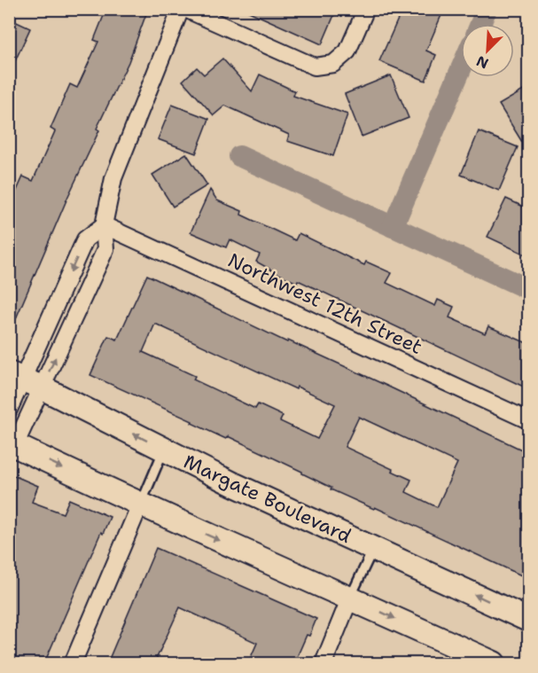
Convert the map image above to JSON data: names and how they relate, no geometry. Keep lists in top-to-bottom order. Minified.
{"streets":{"street":["Northwest 12th Street","Margate Boulevard"]},"north":"bottom left"}
